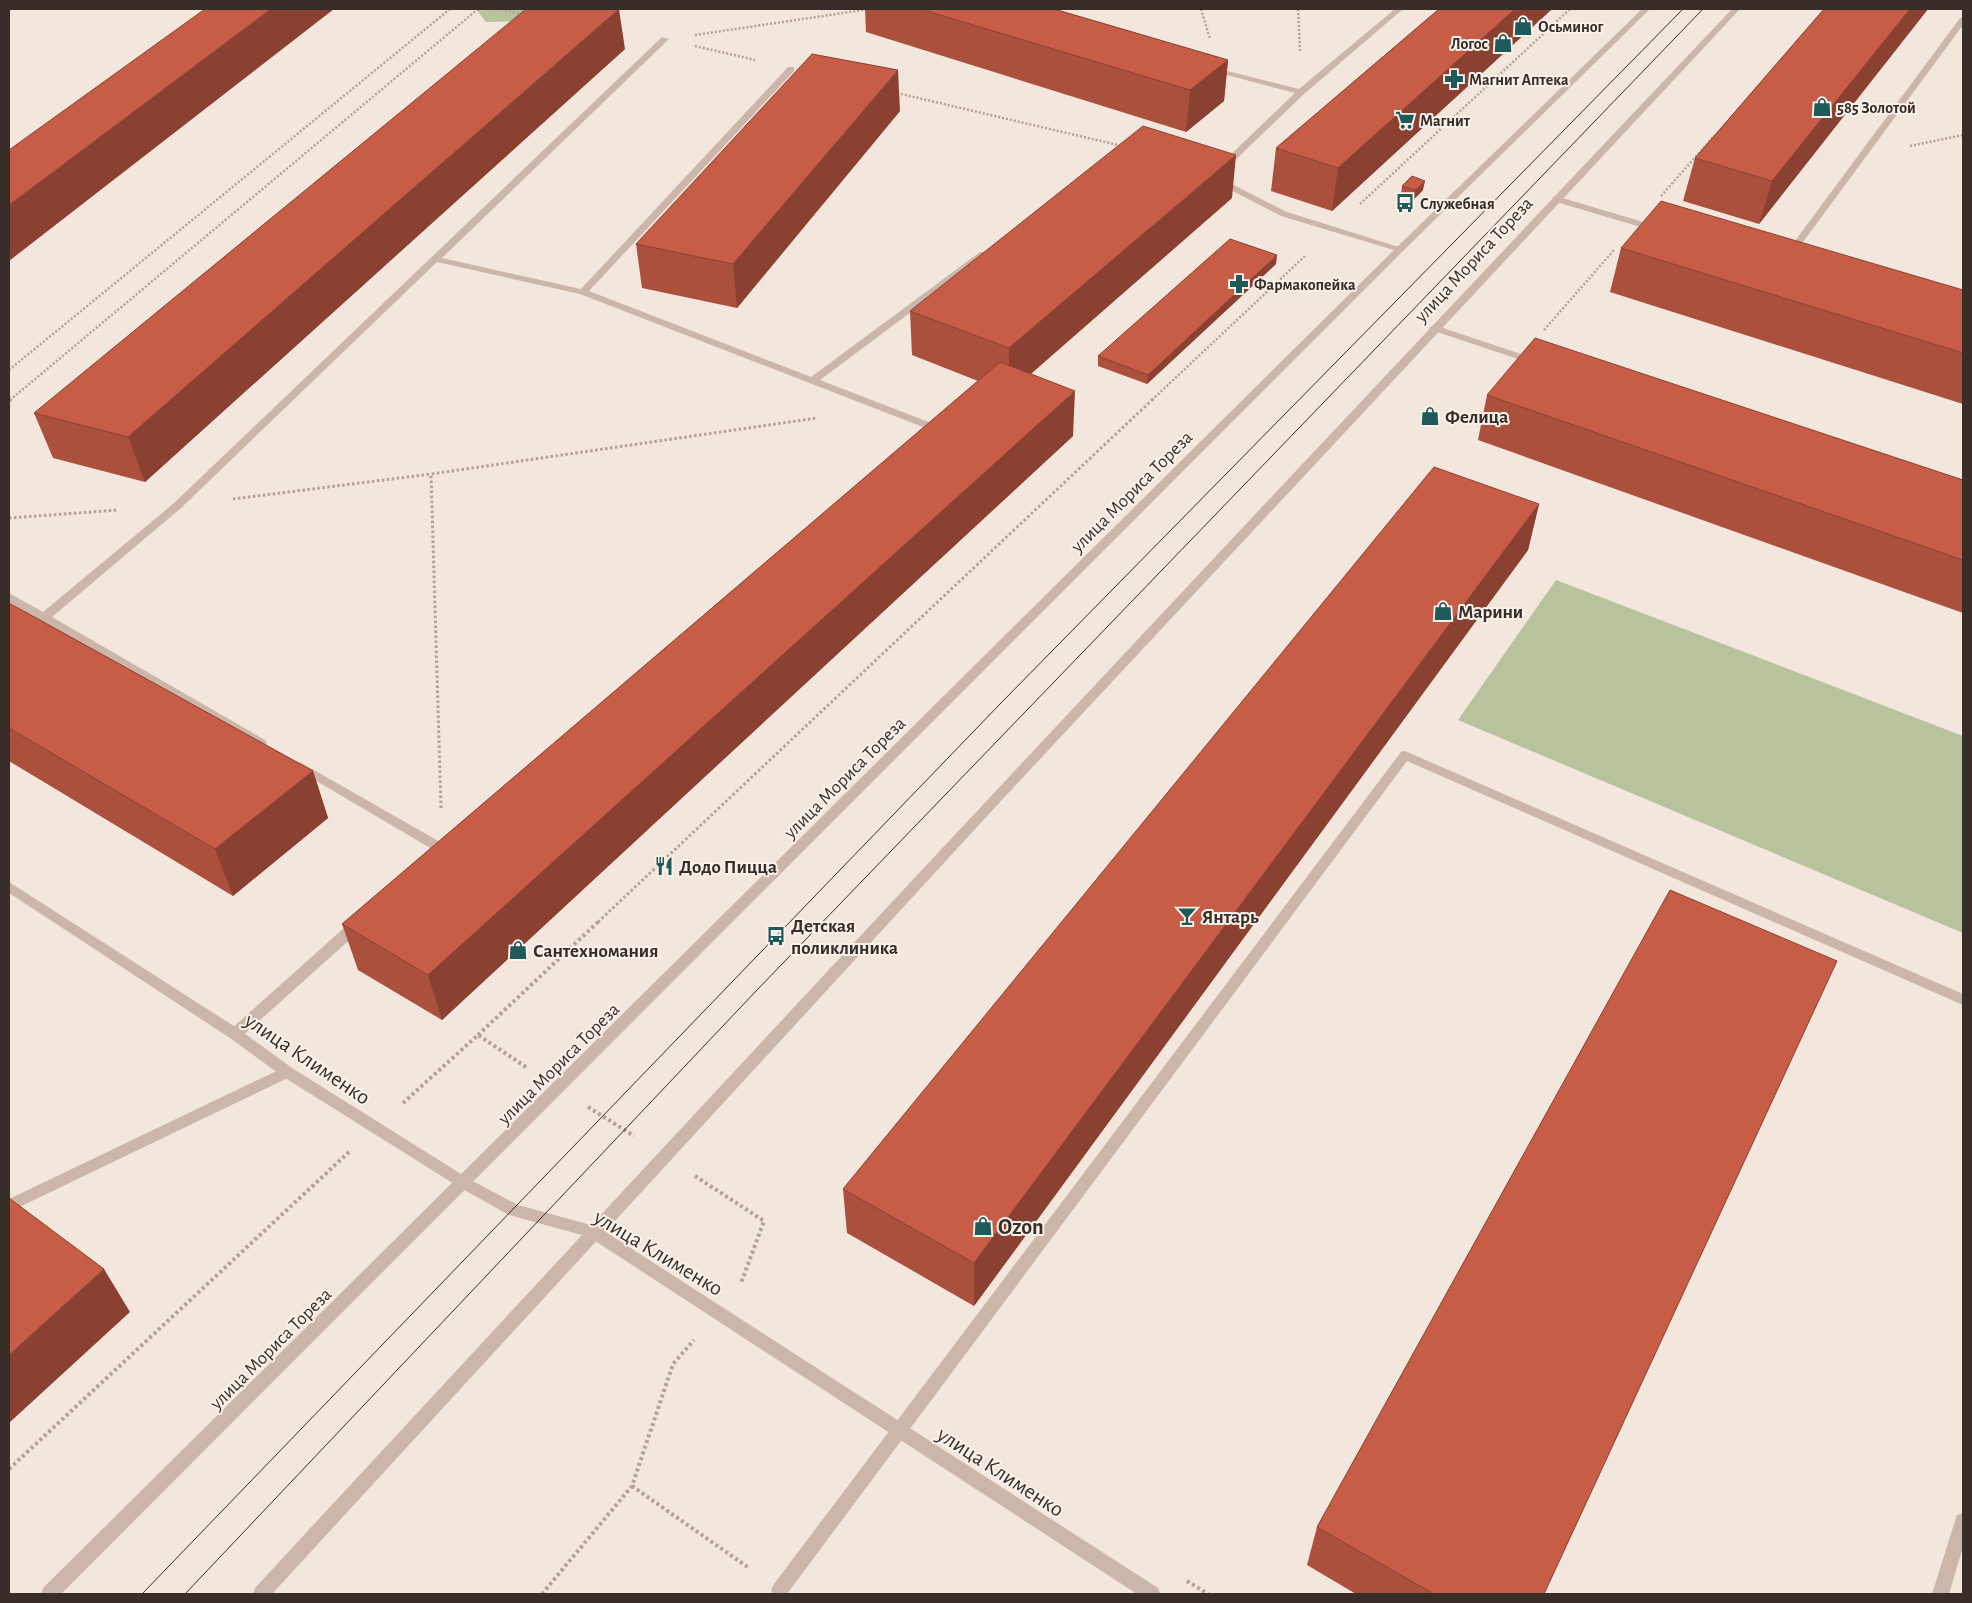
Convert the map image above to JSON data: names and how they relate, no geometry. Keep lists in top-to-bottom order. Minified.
{"streets":{"street":["улица Мориса Тореза","улица Клименко"]},"crossings":[["улица Мориса Тореза","улица Клименко"]],"places":{"shop":["Осьминог","Логос","585 Золотой","Фелица","Марини","Сантехномания","Ozon"],"pharmacy":["Магнит Аптека","Фармакопейка"],"supermarket":["Магнит"],"bus stop":["Служебная","Детская поликлиника"],"restaurant":["Додо Пицца"],"bar":["Янтарь"]}}
